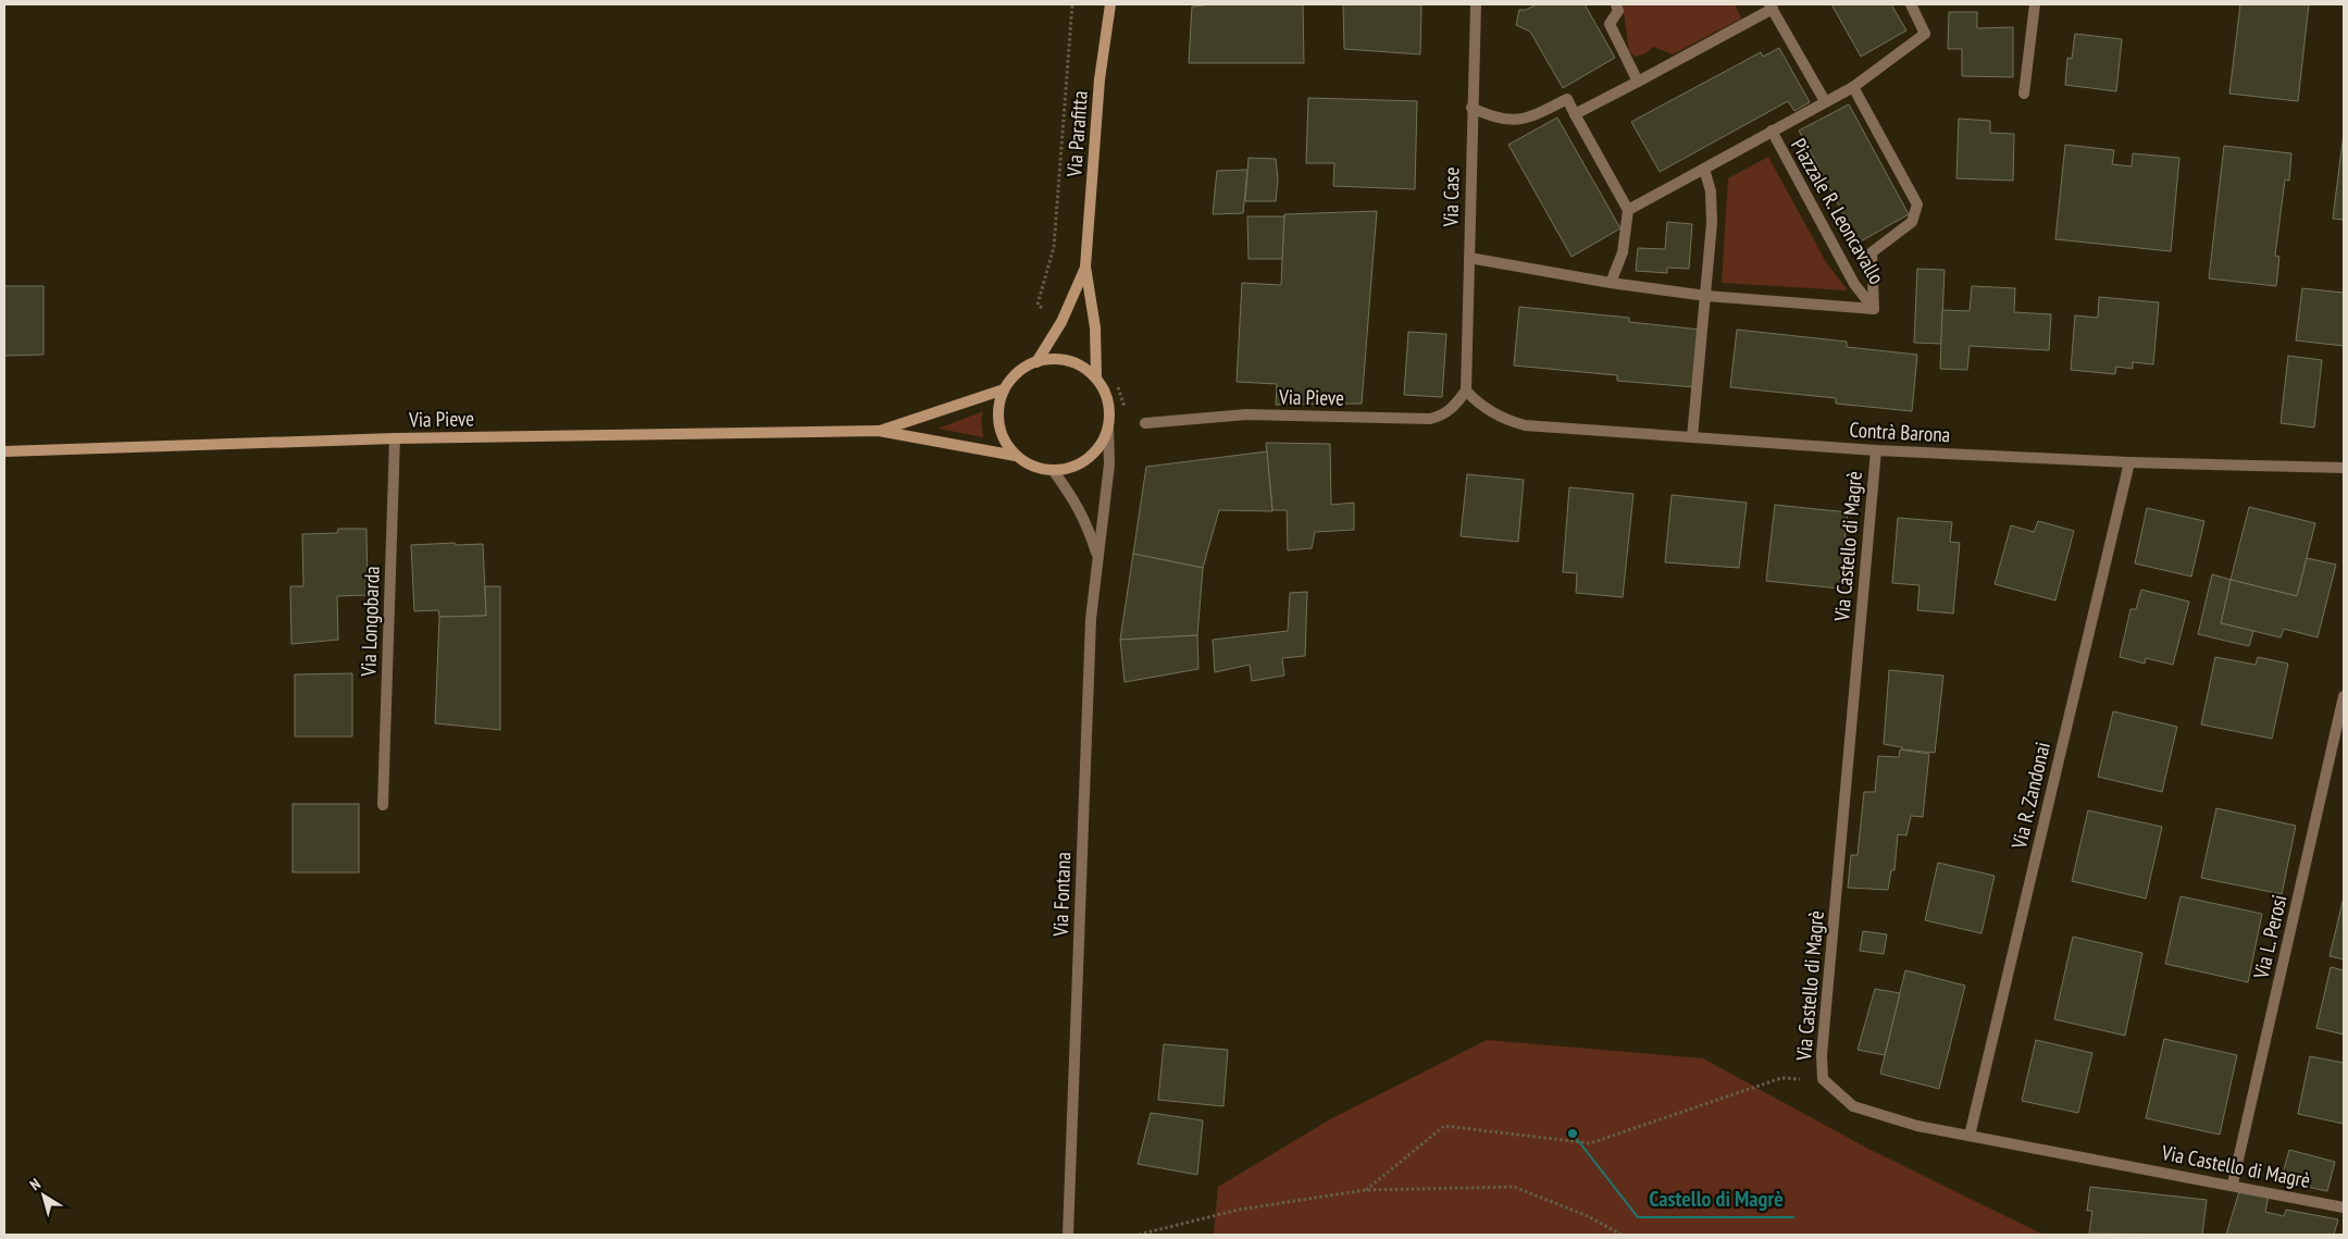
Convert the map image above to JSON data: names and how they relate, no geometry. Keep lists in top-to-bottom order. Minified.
{"streets":{"street":["Via Parafitta","Via Case","Piazzale R. Leoncavallo","Via Pieve","Contrà Barona","Via Castello di Magrè","Via Longobarda","Via R. Zandonai","Via Fontana","Via L. Perosi"]},"crossings":[["Via Parafitta","Via Pieve"],["Via Parafitta","Via Fontana"],["Via Case","Piazzale R. Leoncavallo"],["Via Case","Via Pieve"],["Via Case","Contrà Barona"],["Via Pieve","Contrà Barona"],["Via Pieve","Via Longobarda"],["Via Pieve","Via Fontana"],["Contrà Barona","Via Castello di Magrè"],["Contrà Barona","Via R. Zandonai"],["Via Castello di Magrè","Via R. Zandonai"],["Via Castello di Magrè","Via L. Perosi"]],"places":["Castello di Magrè"],"north":"top left"}
